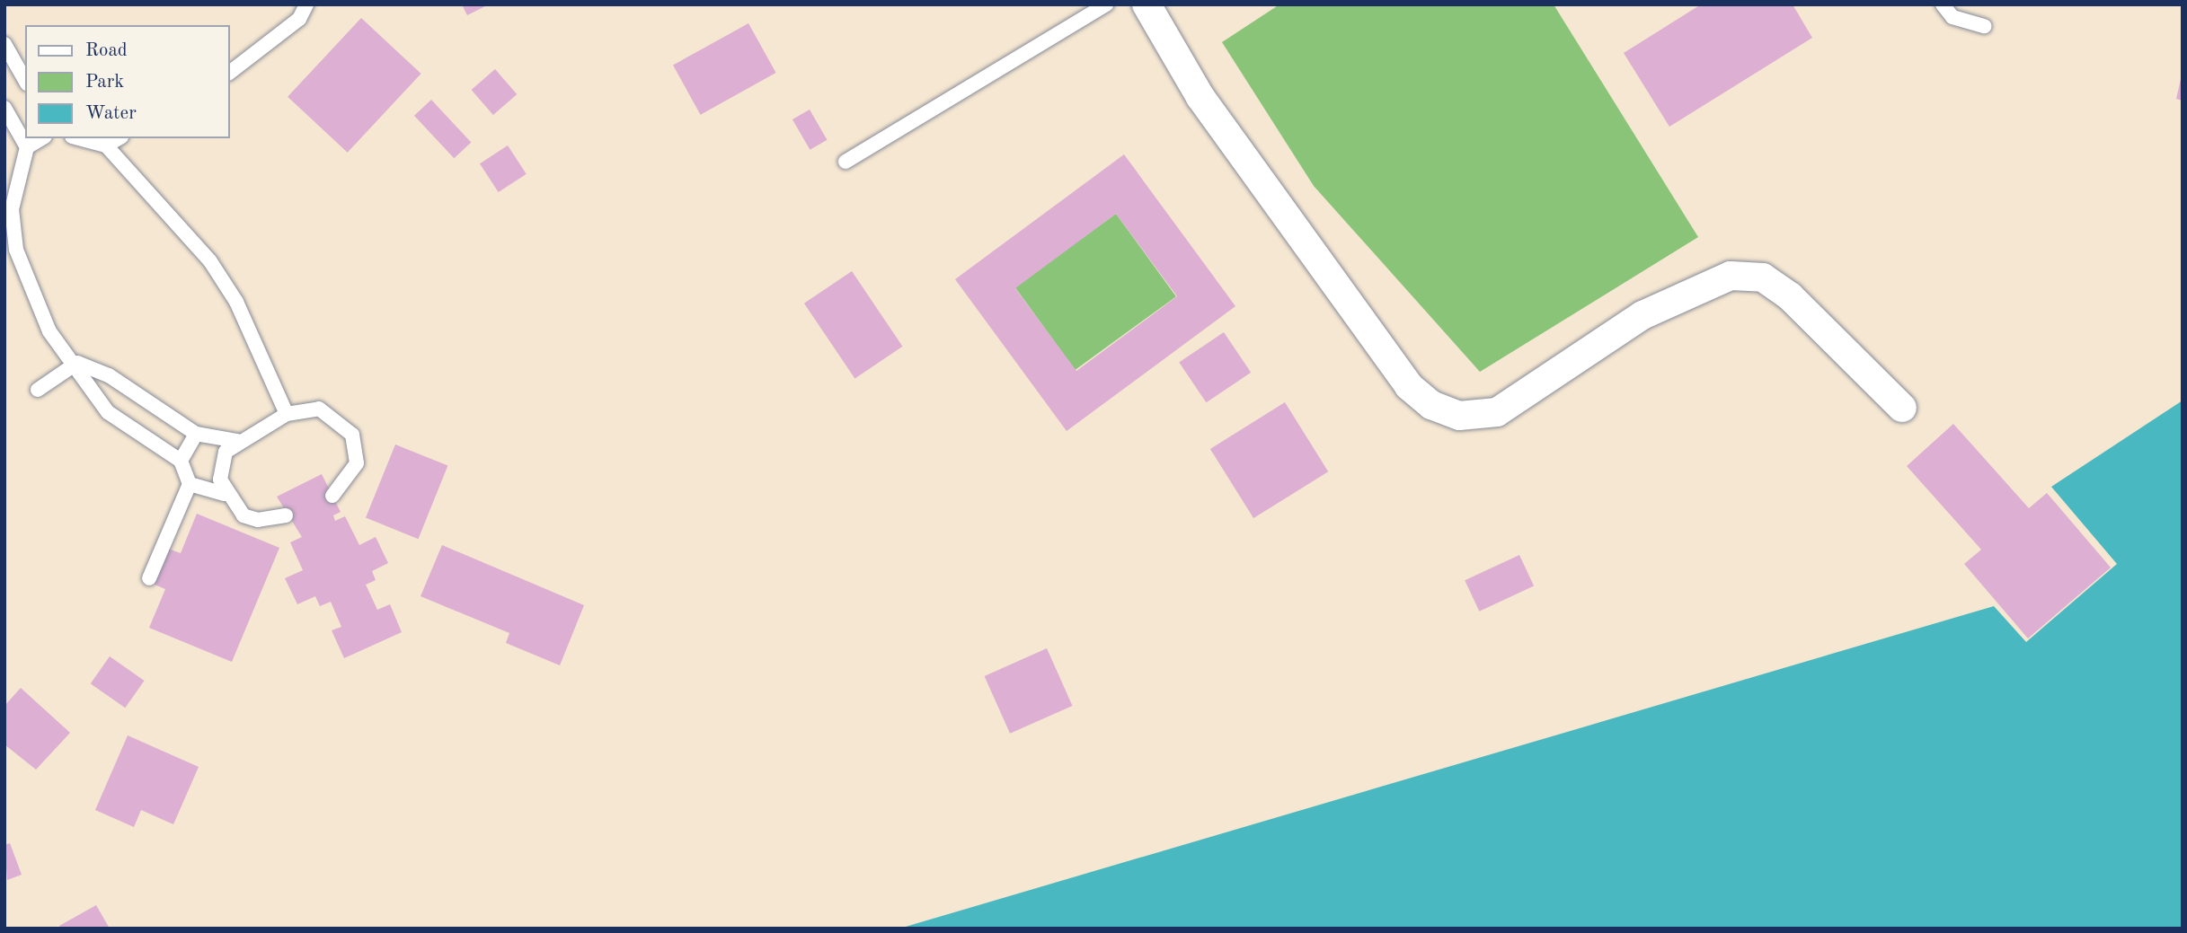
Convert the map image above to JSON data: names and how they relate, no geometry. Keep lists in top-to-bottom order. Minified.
{"legend":["Road","Park","Water"]}
